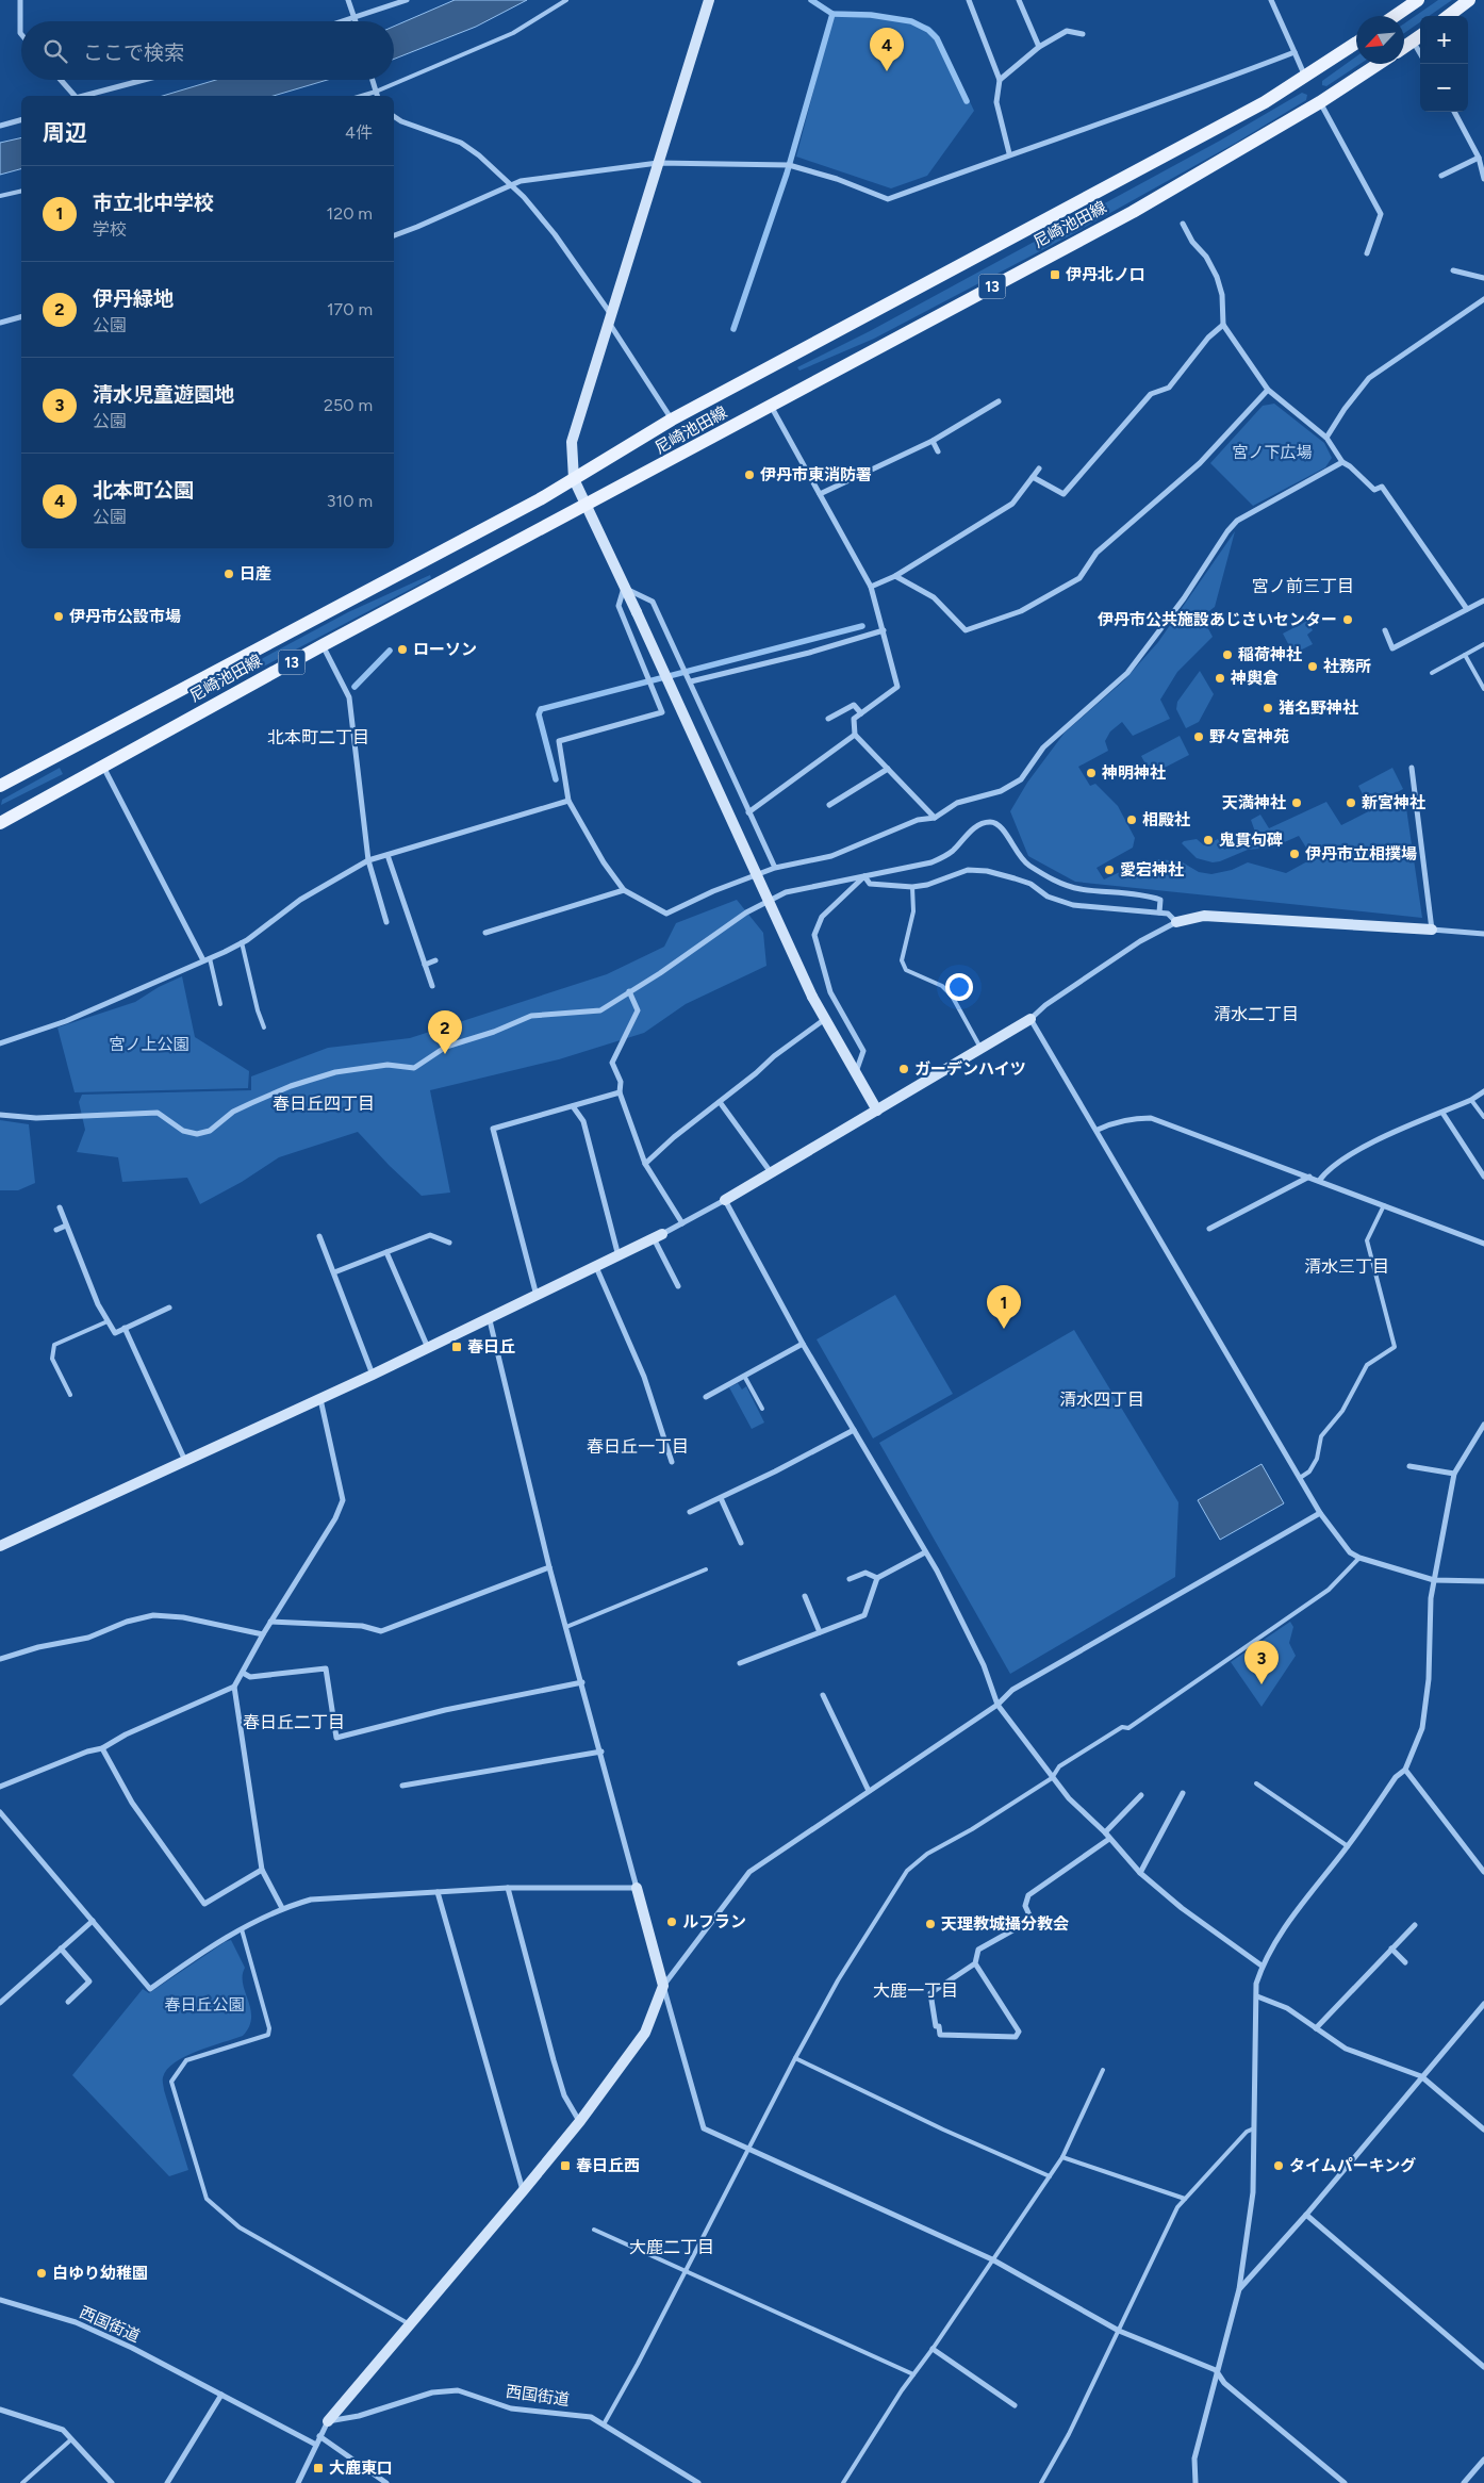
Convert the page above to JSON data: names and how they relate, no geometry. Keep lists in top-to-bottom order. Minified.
{"streets":{"main road":["尼崎池田線","13"],"street":["西国街道"]},"districts":["宮ノ前三丁目","北本町二丁目","清水二丁目","春日丘四丁目","清水三丁目","清水四丁目","春日丘一丁目","春日丘二丁目","大鹿一丁目","大鹿二丁目"],"parks":["宮ノ下広場","宮ノ上公園","春日丘公園"],"places":{"transit":["伊丹北ノ口","春日丘","春日丘西","大鹿東口"],"other":["伊丹市東消防署","日産","伊丹市公設市場","伊丹市公共施設あじさいセンター","ローソン","稲荷神社","社務所","神輿倉","猪名野神社","野々宮神苑","神明神社","天満神社","新宮神社","相殿社","鬼貫句碑","伊丹市立相撲場","愛宕神社","ガーデンハイツ","ルフラン","天理教城攝分教会","タイムパーキング","白ゆり幼稚園"]},"north":"bottom left","page":{"map_buttons":["+","−"],"search":"ここで検索","pins":["4","2","1","3"],"heading":["周辺","4件"],"list":[{"mark":"1","name":"市立北中学校","note":"学校","value":"120 m"},{"mark":"2","name":"伊丹緑地","note":"公園","value":"170 m"},{"mark":"3","name":"清水児童遊園地","note":"公園","value":"250 m"},{"mark":"4","name":"北本町公園","note":"公園","value":"310 m"}]}}
